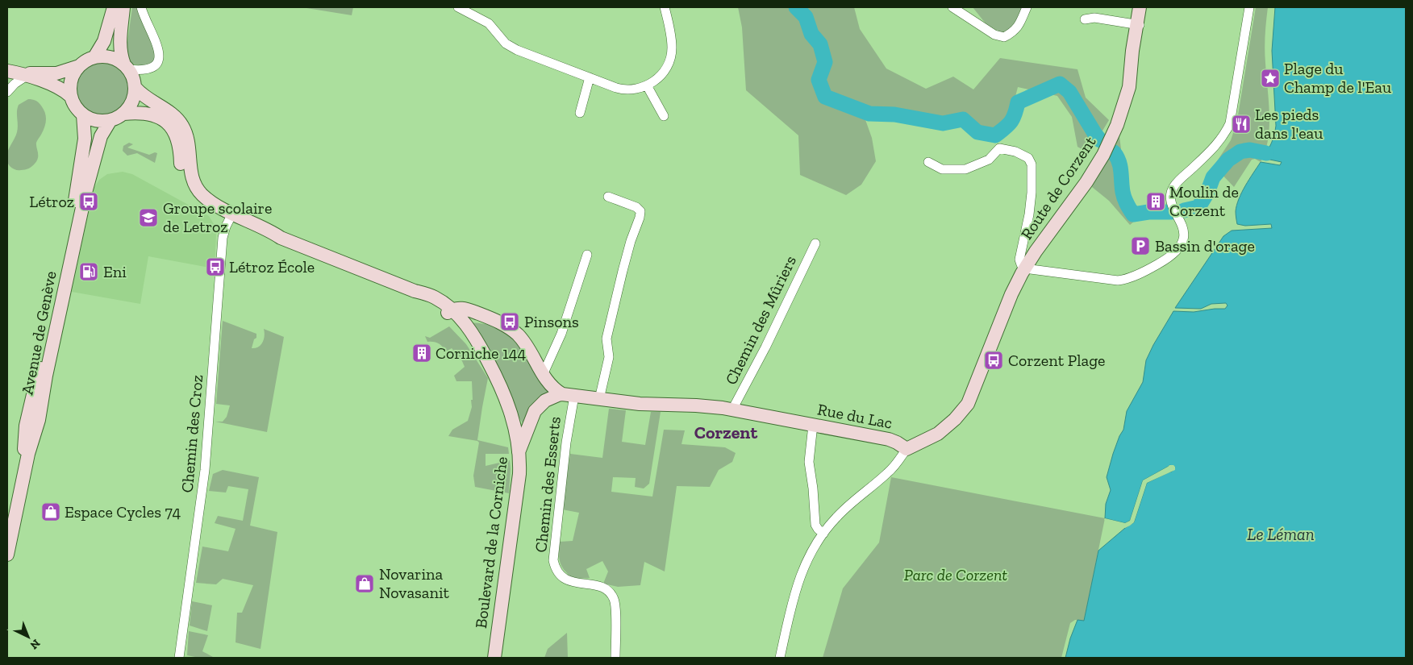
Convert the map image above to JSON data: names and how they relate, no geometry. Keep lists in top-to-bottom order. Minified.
{"streets":{"street":["Route de Corzent","Chemin des Mûriers","Avenue de Genève","Rue du Lac","Chemin des Croz","Chemin des Esserts","Boulevard de la Corniche"]},"crossings":[["Route de Corzent","Rue du Lac"],["Chemin des Mûriers","Rue du Lac"],["Avenue de Genève","Boulevard de la Corniche"],["Rue du Lac","Chemin des Esserts"],["Rue du Lac","Boulevard de la Corniche"],["Chemin des Croz","Boulevard de la Corniche"],["Chemin des Esserts","Boulevard de la Corniche"]],"districts":["Corzent"],"water":["Le Léman"],"parks":["Parc de Corzent"],"places":{"place":["Plage du Champ de l'Eau"],"restaurant":["Les pieds dans l'eau"],"bus stop":["Létroz","Létroz École","Pinsons","Corzent Plage"],"building":["Moulin de Corzent","Corniche 144"],"school or university":["Groupe scolaire de Letroz"],"parking":["Bassin d'orage"],"fuel station":["Eni"],"shop":["Espace Cycles 74","Novarina Novasanit"]},"north":"bottom right"}
